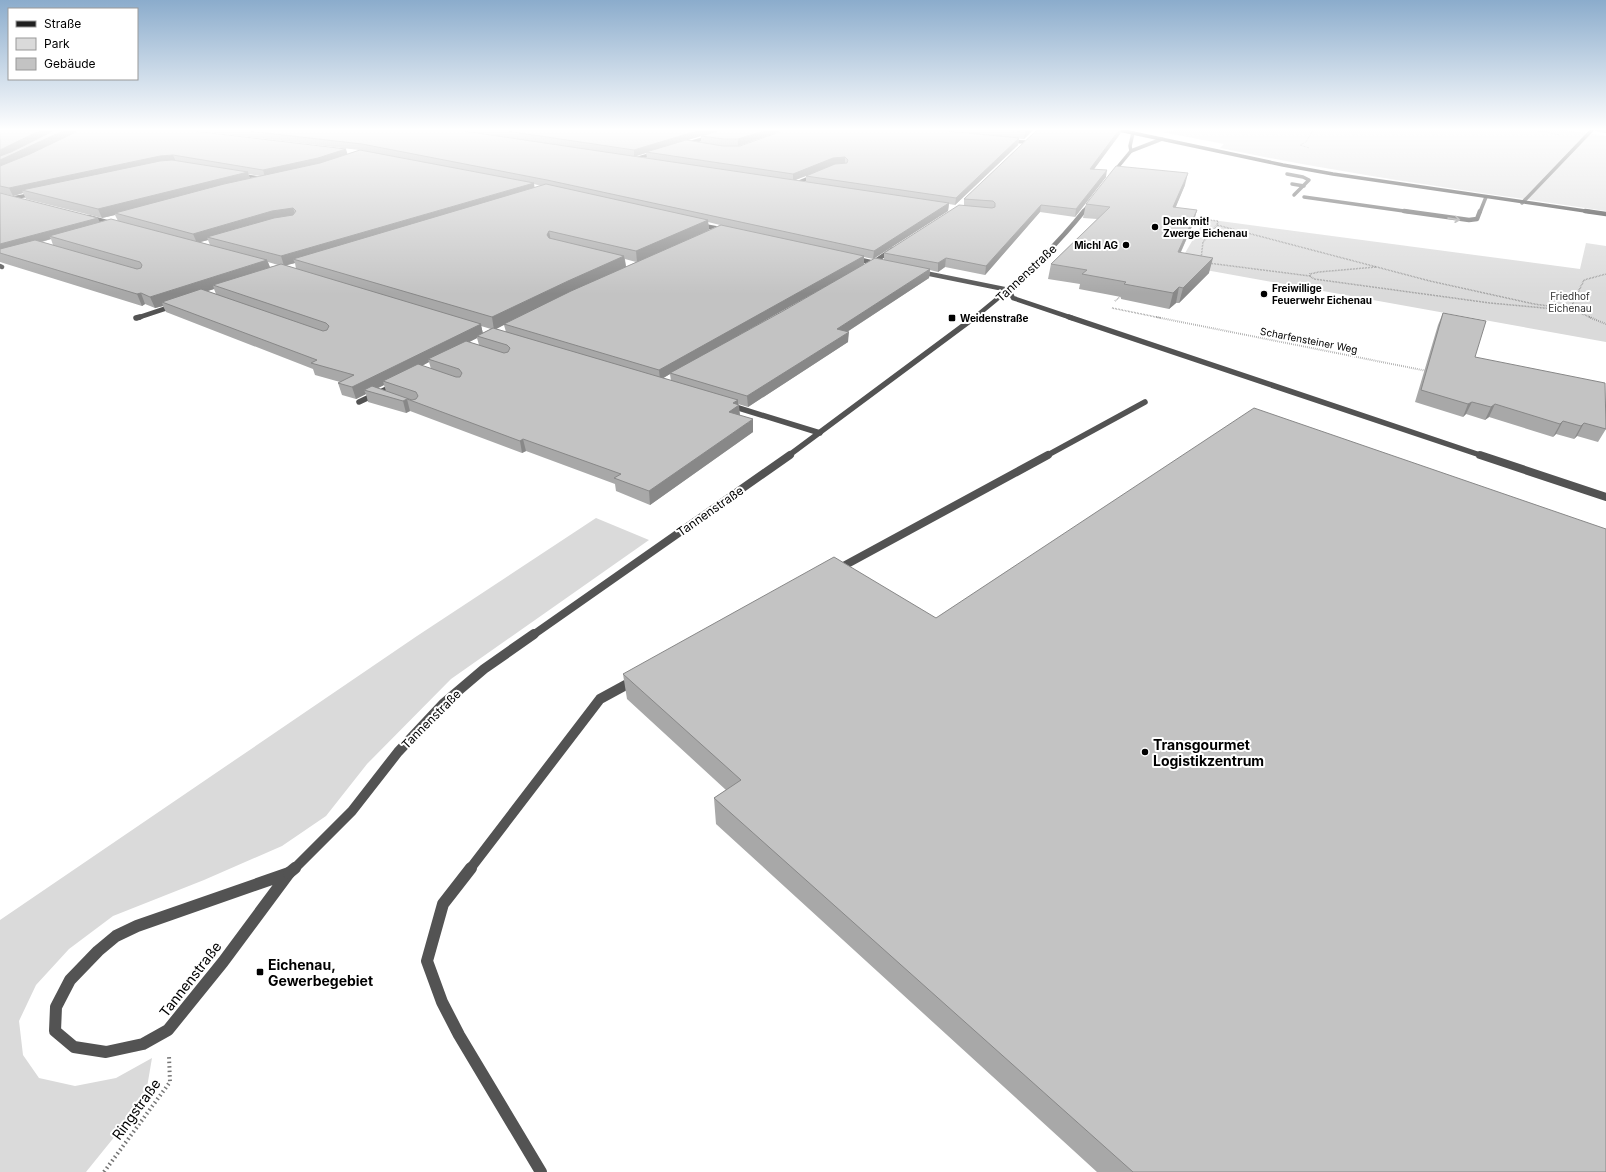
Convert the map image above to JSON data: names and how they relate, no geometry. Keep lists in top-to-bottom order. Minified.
{"streets":{"street":["Tannenstraße"],"path":["Scharfensteiner Weg","Ringstraße"]},"crossings":[["Tannenstraße","Ringstraße"]],"parks":["Friedhof Eichenau"],"places":{"other":["Denk mit! Zwerge Eichenau","Michl AG","Freiwillige Feuerwehr Eichenau","Transgourmet Logistikzentrum"],"transit":["Weidenstraße","Eichenau, Gewerbegebiet"]},"legend":["Straße","Park","Gebäude"]}
